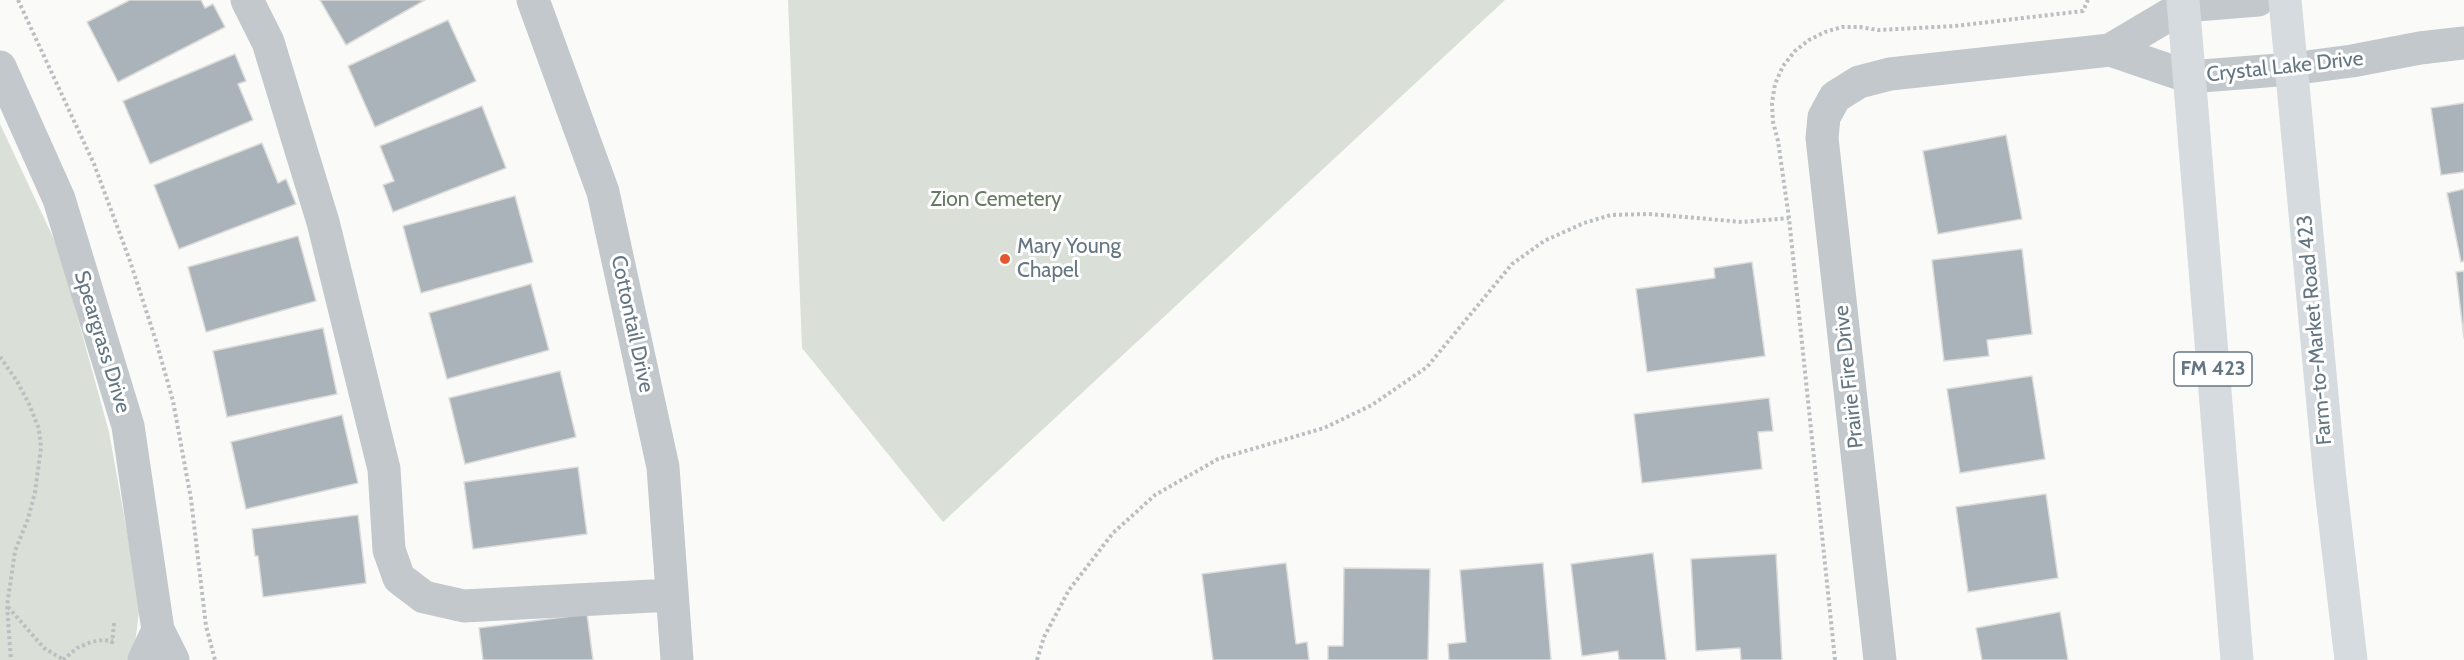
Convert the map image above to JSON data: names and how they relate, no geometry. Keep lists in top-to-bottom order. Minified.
{"streets":{"main road":["Farm-to-Market Road 423","FM 423"],"street":["Crystal Lake Drive","Cottontail Drive","Speargrass Drive","Prairie Fire Drive"]},"crossings":[["Crystal Lake Drive","Farm-to-Market Road 423"],["Crystal Lake Drive","FM 423"],["Crystal Lake Drive","Prairie Fire Drive"]],"parks":["Zion Cemetery"],"places":["Mary Young Chapel"]}
